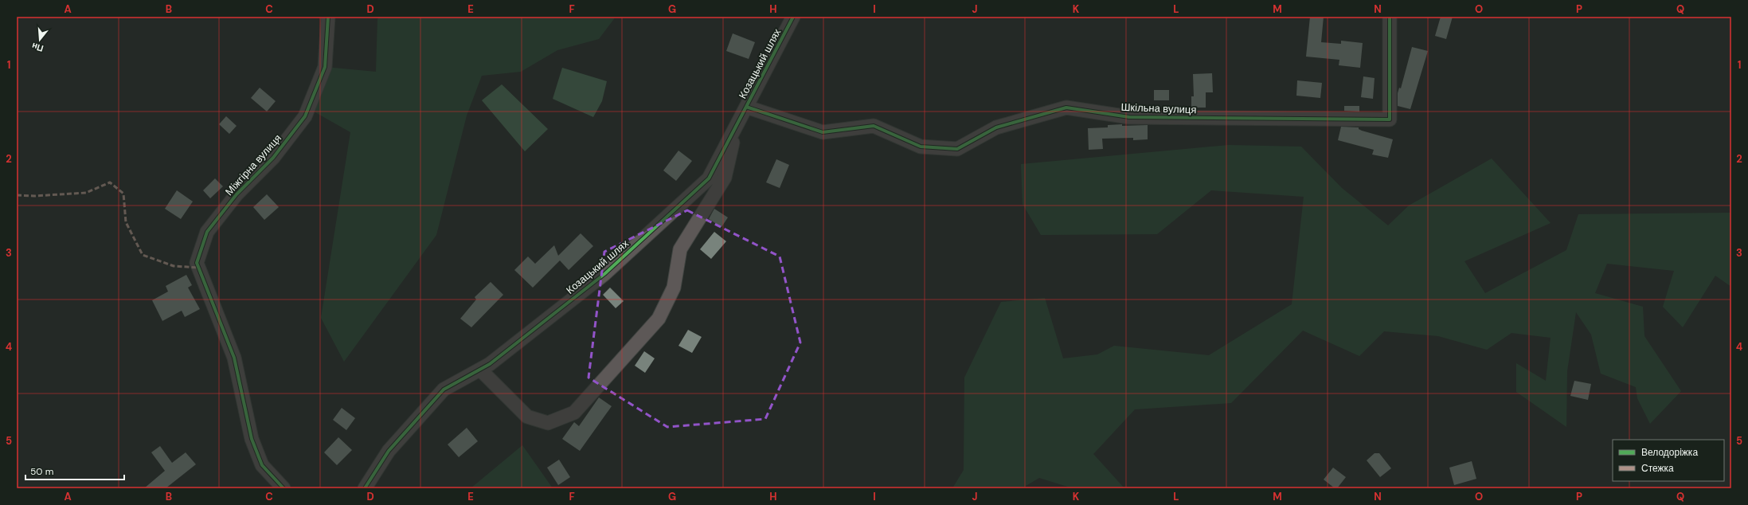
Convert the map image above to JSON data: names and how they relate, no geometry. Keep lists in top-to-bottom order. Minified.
{"streets":{"street":["Козацький шлях","Шкільна вулиця","Міжгірна вулиця"]},"crossings":[["Козацький шлях","Шкільна вулиця"]],"legend":["Велодоріжка","Стежка"],"scale_bar":"50 m","north":"bottom","grid":{"columns":["A","B","C","D","E","F","G","H","I","J","K","L","M","N","O","P","Q"],"rows":["1","2","3","4","5"]}}
